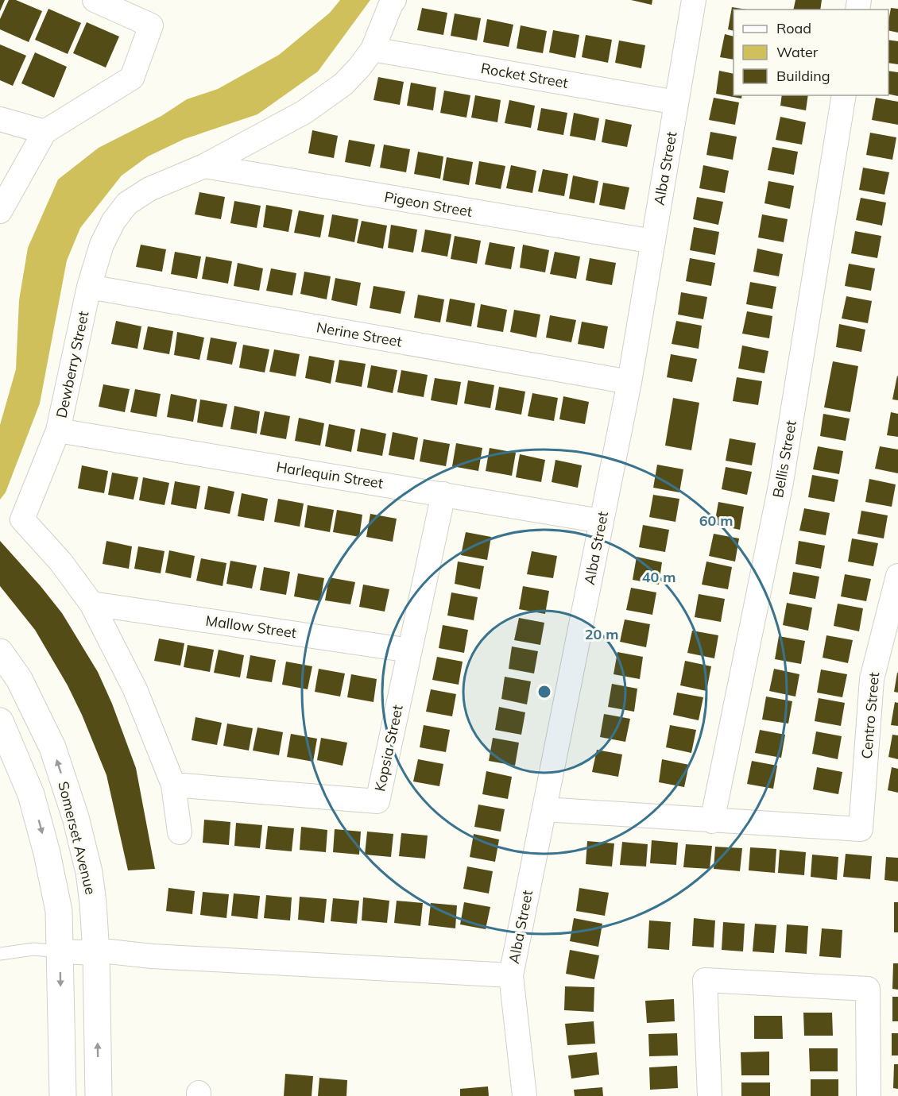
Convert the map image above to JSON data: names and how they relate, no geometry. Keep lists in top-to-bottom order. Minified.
{"streets":{"street":["Rocket Street","Alba Street","Pigeon Street","Nerine Street","Dewberry Street","Bellis Street","Harlequin Street","Mallow Street","Centro Street","Kopsia Street","Somerset Avenue"]},"crossings":[["Rocket Street","Alba Street"],["Rocket Street","Dewberry Street"],["Alba Street","Pigeon Street"],["Alba Street","Nerine Street"],["Alba Street","Harlequin Street"],["Pigeon Street","Dewberry Street"],["Nerine Street","Dewberry Street"],["Dewberry Street","Harlequin Street"],["Dewberry Street","Mallow Street"],["Dewberry Street","Kopsia Street"],["Bellis Street","Centro Street"],["Harlequin Street","Kopsia Street"],["Mallow Street","Kopsia Street"]],"legend":["Road","Water","Building"],"rings":["60 m","40 m","20 m"]}
